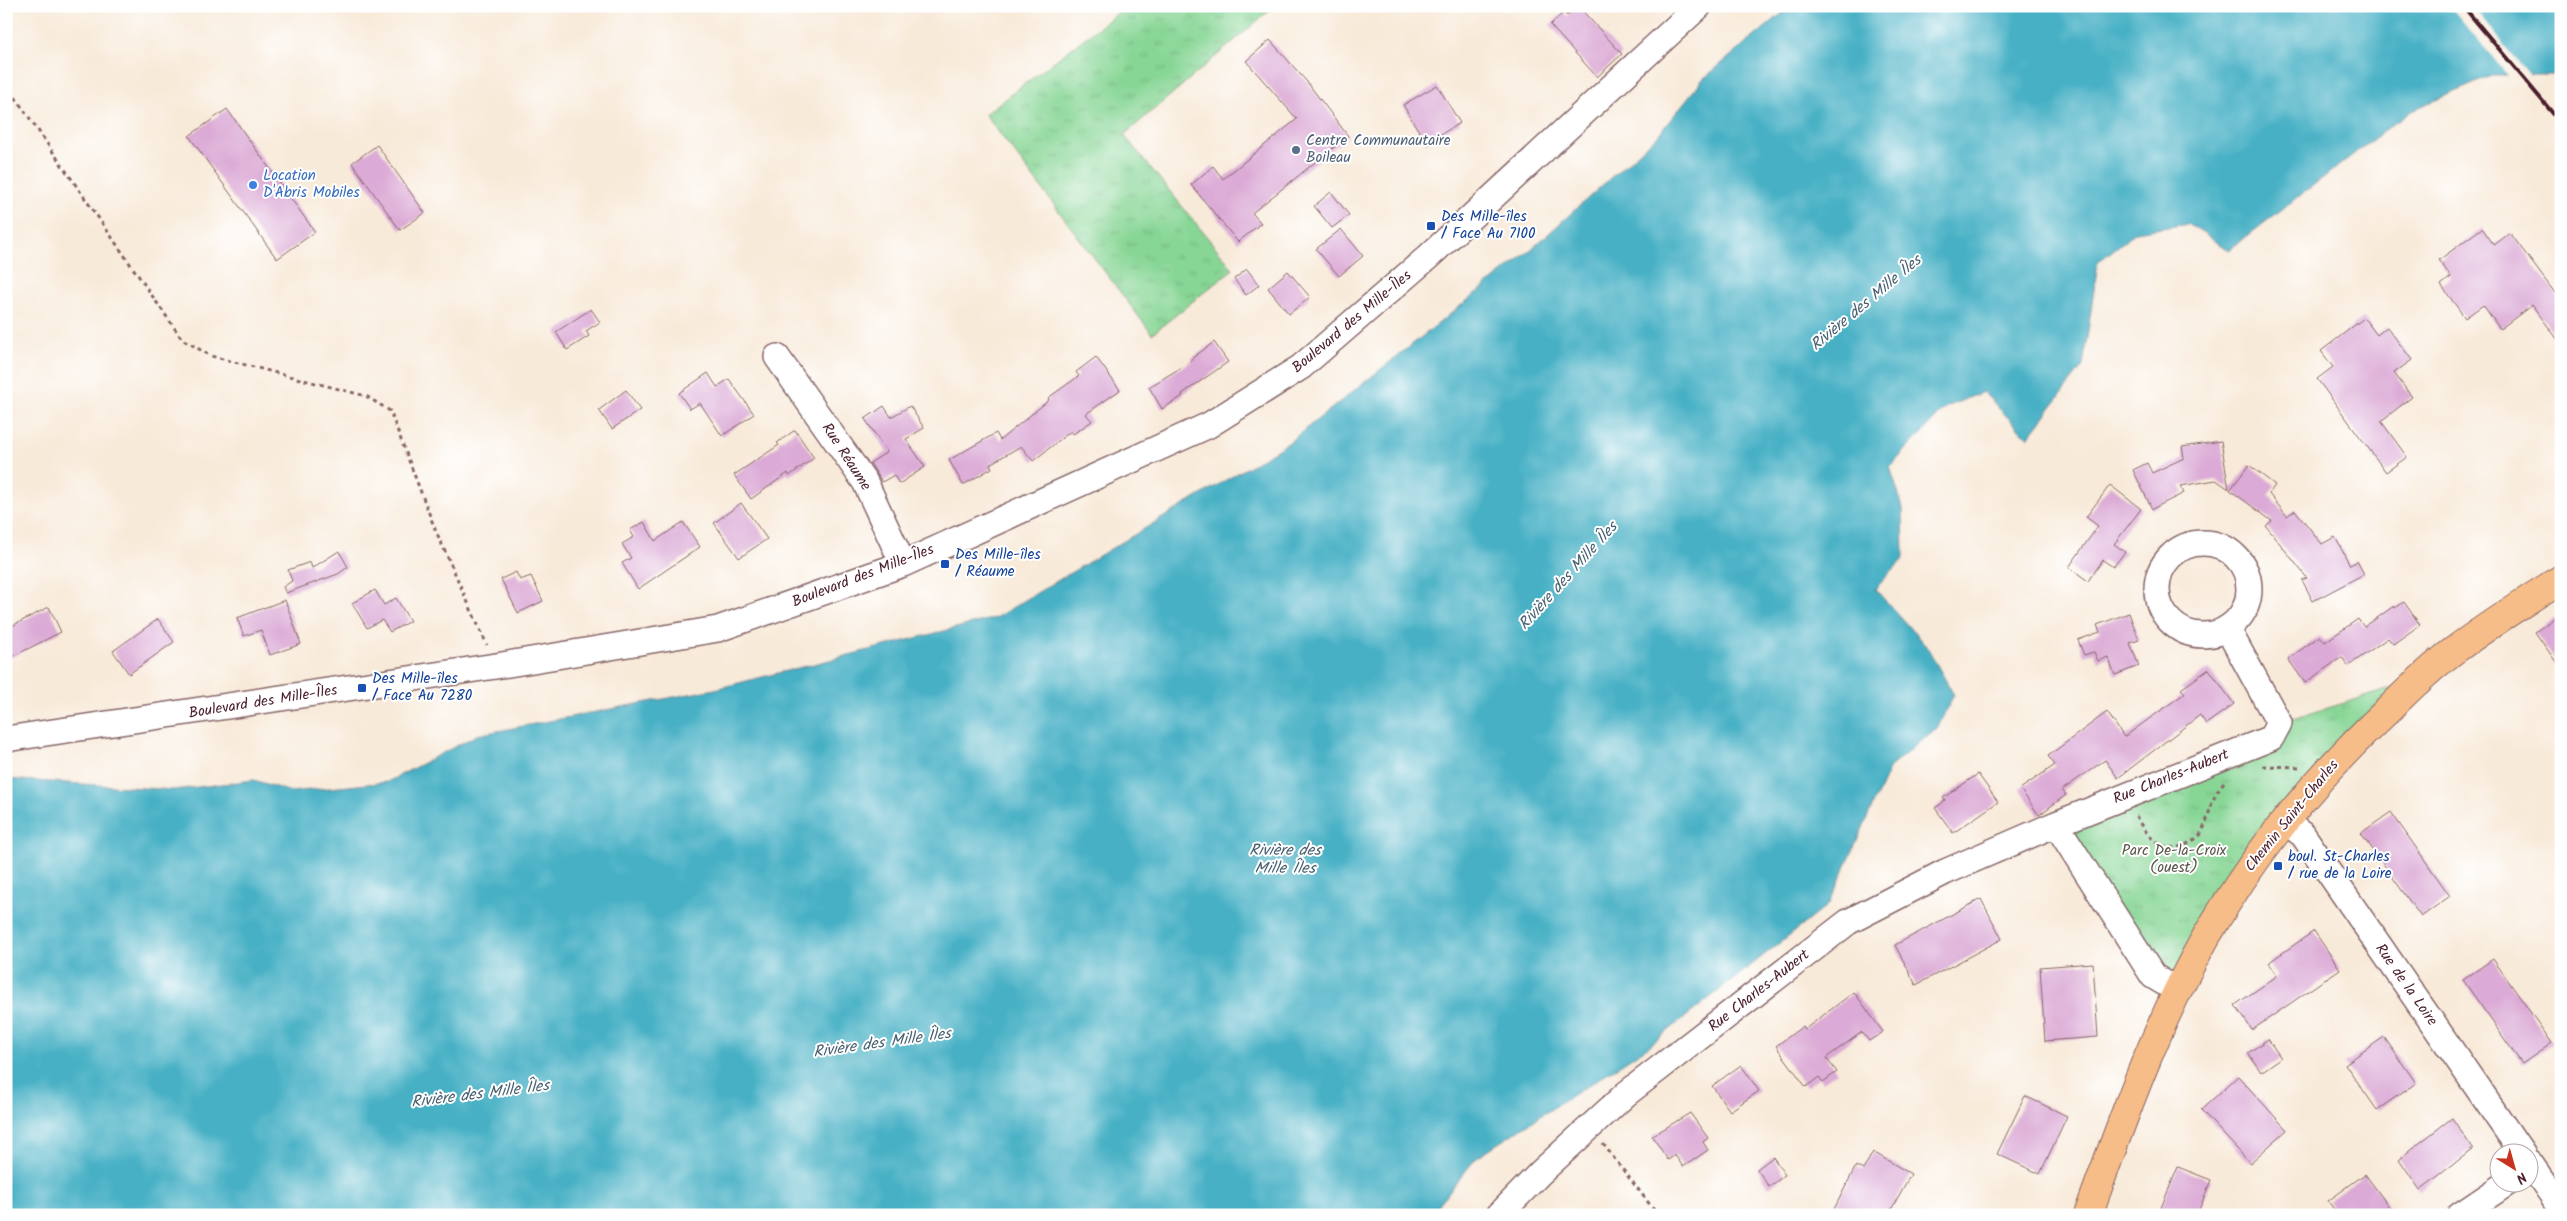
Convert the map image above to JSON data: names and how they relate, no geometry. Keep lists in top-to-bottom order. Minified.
{"streets":{"main road":["Chemin Saint-Charles"],"street":["Boulevard des Mille-Îles","Rue Réaume","Rue Charles-Aubert","Rue de la Loire"]},"crossings":[["Boulevard des Mille-Îles","Rue Réaume"],["Chemin Saint-Charles","Rue de la Loire"]],"water":["Rivière des Mille Îles"],"parks":["Parc De-la-Croix (ouest)"],"places":{"other":["Centre Communautaire Boileau","Location D'Abris Mobiles"],"transit":["Des Mille-îles / Face Au 7100","Des Mille-îles / Réaume","Des Mille-îles / Face Au 7280","boul. St-Charles / rue de la Loire"]},"north":"bottom right"}
